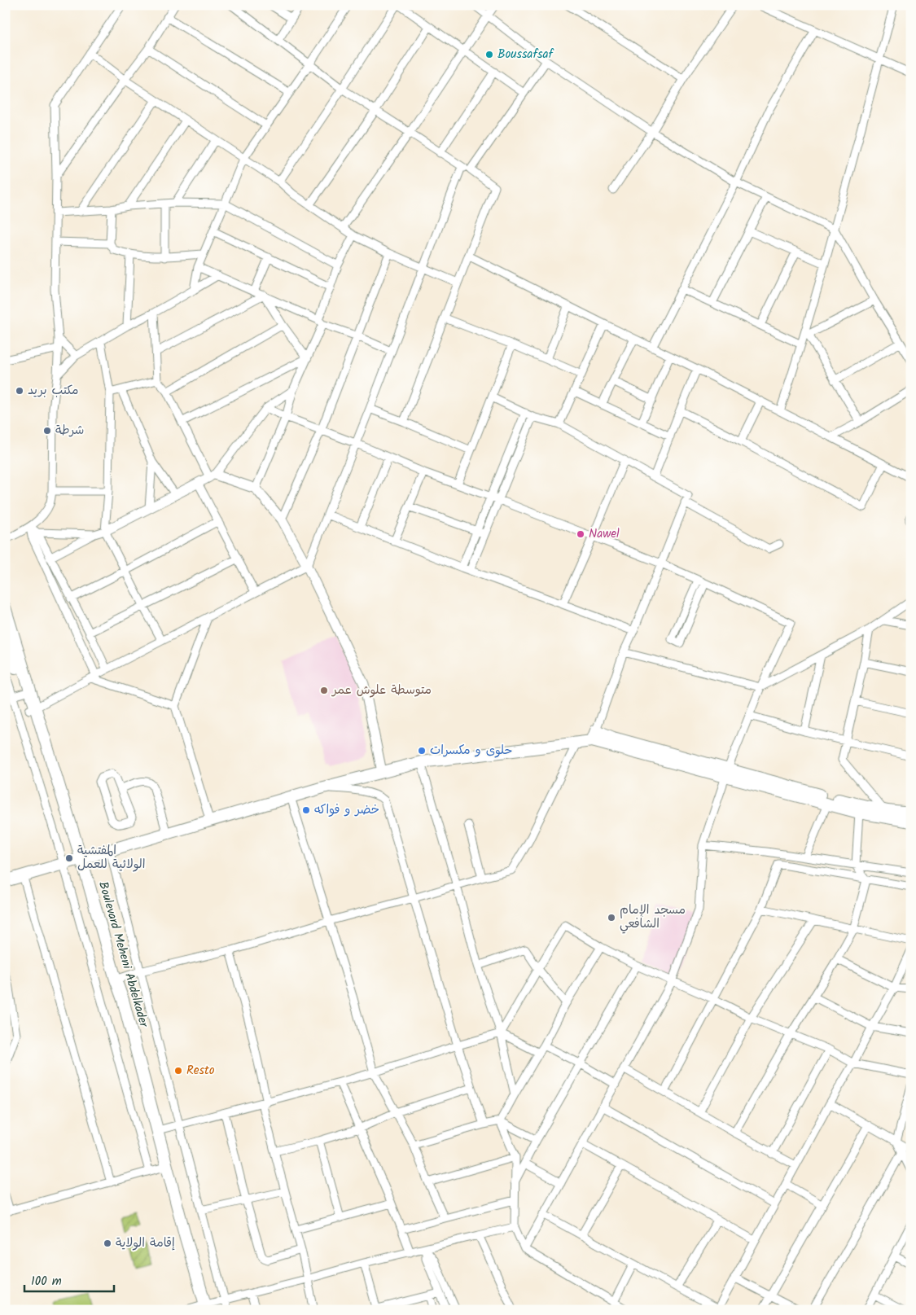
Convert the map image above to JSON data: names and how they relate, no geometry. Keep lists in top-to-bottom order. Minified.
{"streets":{"main road":["Boulevard Meheni Abdelkader"]},"places":["Boussafsaf","مكتب بريد","شرطة","Nawel","متوسطة علوش عمر","حلوى و مكسرات","خضر و فواكه","المفتشية الولائية للعمل","مسجد الإمام الشافعي","Resto","إقامة الولاية"],"scale_bar":"100 m"}
